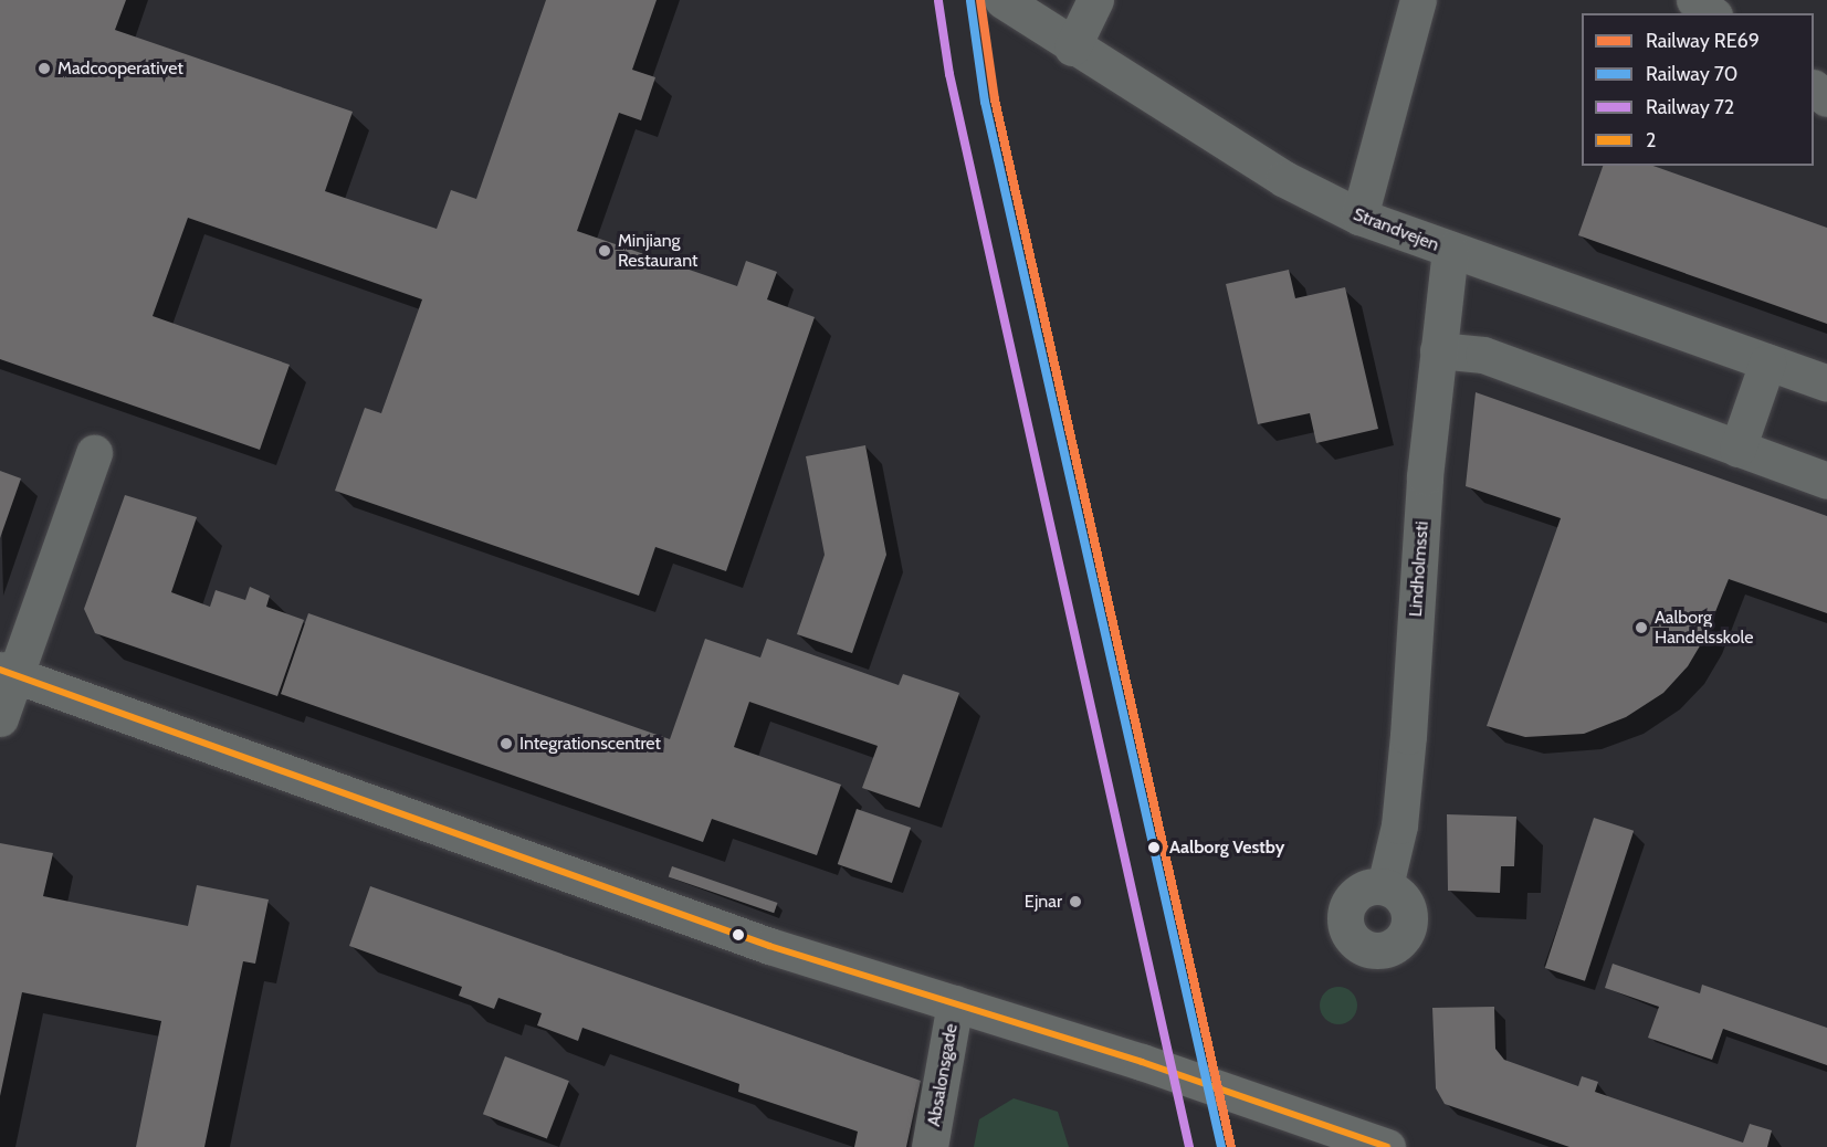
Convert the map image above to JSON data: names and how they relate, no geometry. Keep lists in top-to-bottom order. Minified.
{"streets":{"street":["Strandvejen","Lindholmssti","Absalonsgade"]},"crossings":[["Strandvejen","Lindholmssti"]],"places":["Madcooperativet","Minjiang Restaurant","Aalborg Handelsskole","Integrationscentret","Aalborg Vestby","Ejnar"],"lines":["rail line RE69","rail line 70","rail line 72","transit line 2"],"legend":["Railway RE69","Railway 70","Railway 72","2"]}
